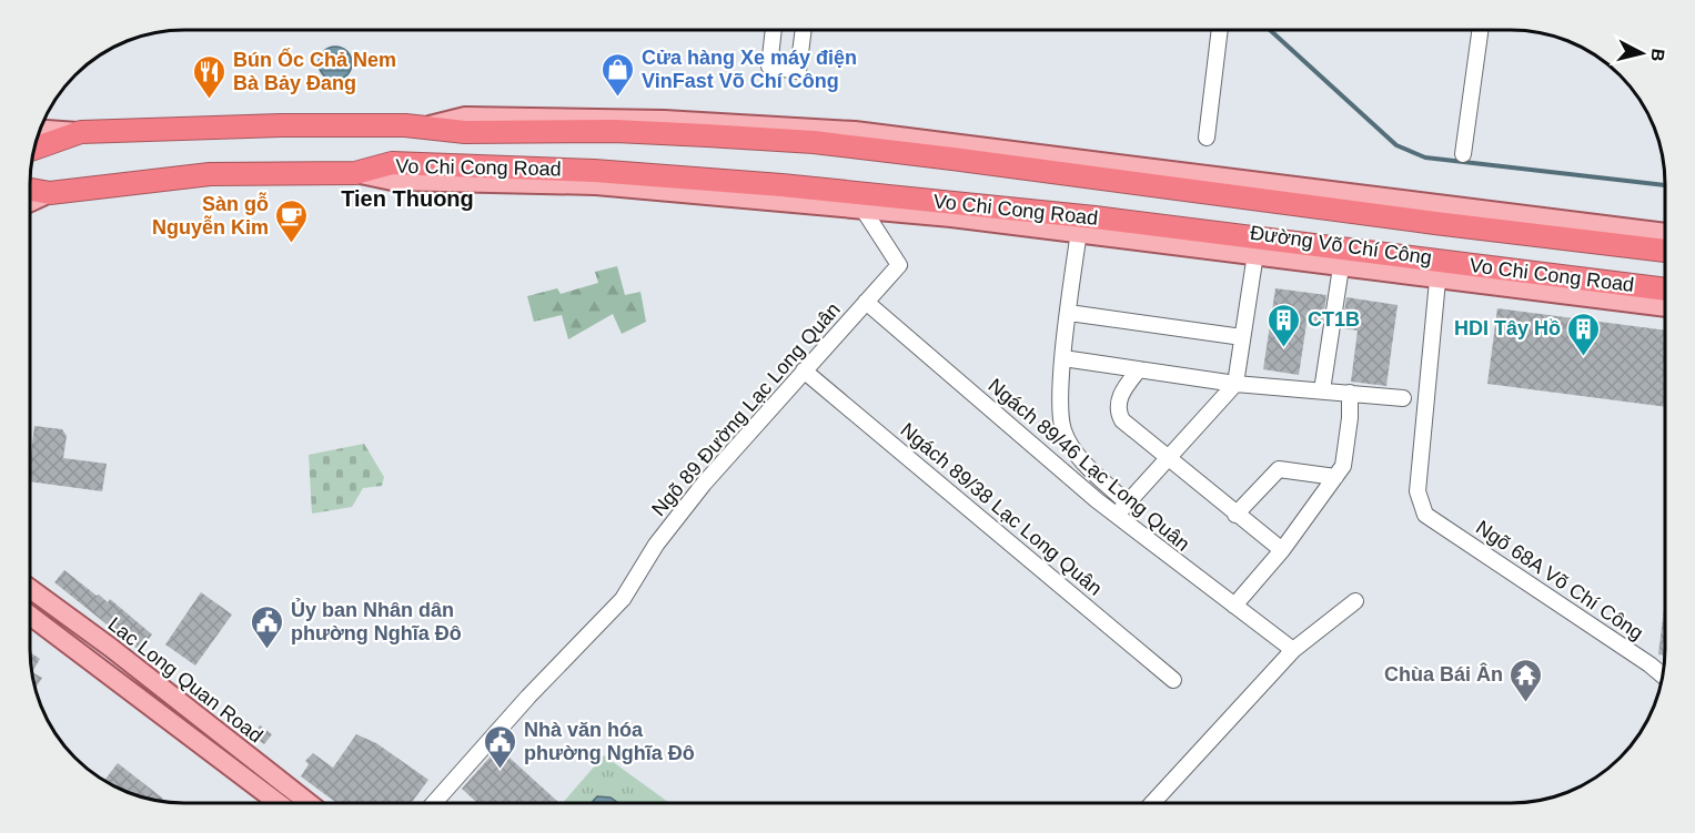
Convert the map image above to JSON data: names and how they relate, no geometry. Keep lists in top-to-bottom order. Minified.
{"streets":{"highway":["Vo Chi Cong Road"],"main road":["Đường Võ Chí Công","Lac Long Quan Road"],"street":["Ngõ 89 Đường Lạc Long Quân","Ngách 89/46 Lạc Long Quân","Ngách 89/38 Lạc Long Quân","Ngõ 68A Võ Chí Công"]},"crossings":[["Vo Chi Cong Road","Đường Võ Chí Công"],["Vo Chi Cong Road","Ngõ 89 Đường Lạc Long Quân"],["Đường Võ Chí Công","Ngõ 68A Võ Chí Công"],["Ngõ 89 Đường Lạc Long Quân","Ngách 89/46 Lạc Long Quân"],["Ngõ 89 Đường Lạc Long Quân","Ngách 89/38 Lạc Long Quân"]],"districts":["Tien Thuong"],"places":{"shop":["Cửa hàng Xe máy điện VinFast Võ Chí Công"],"restaurant":["Bún Ốc Chả Nem Bà Bảy Đang"],"cafe":["Sàn gỗ Nguyễn Kim"],"building":["CT1B","HDI Tây Hồ"],"public building":["Ủy ban Nhân dân phường Nghĩa Đô","Nhà văn hóa phường Nghĩa Đô"],"temple":["Chùa Bái Ân"]},"north":"right"}
